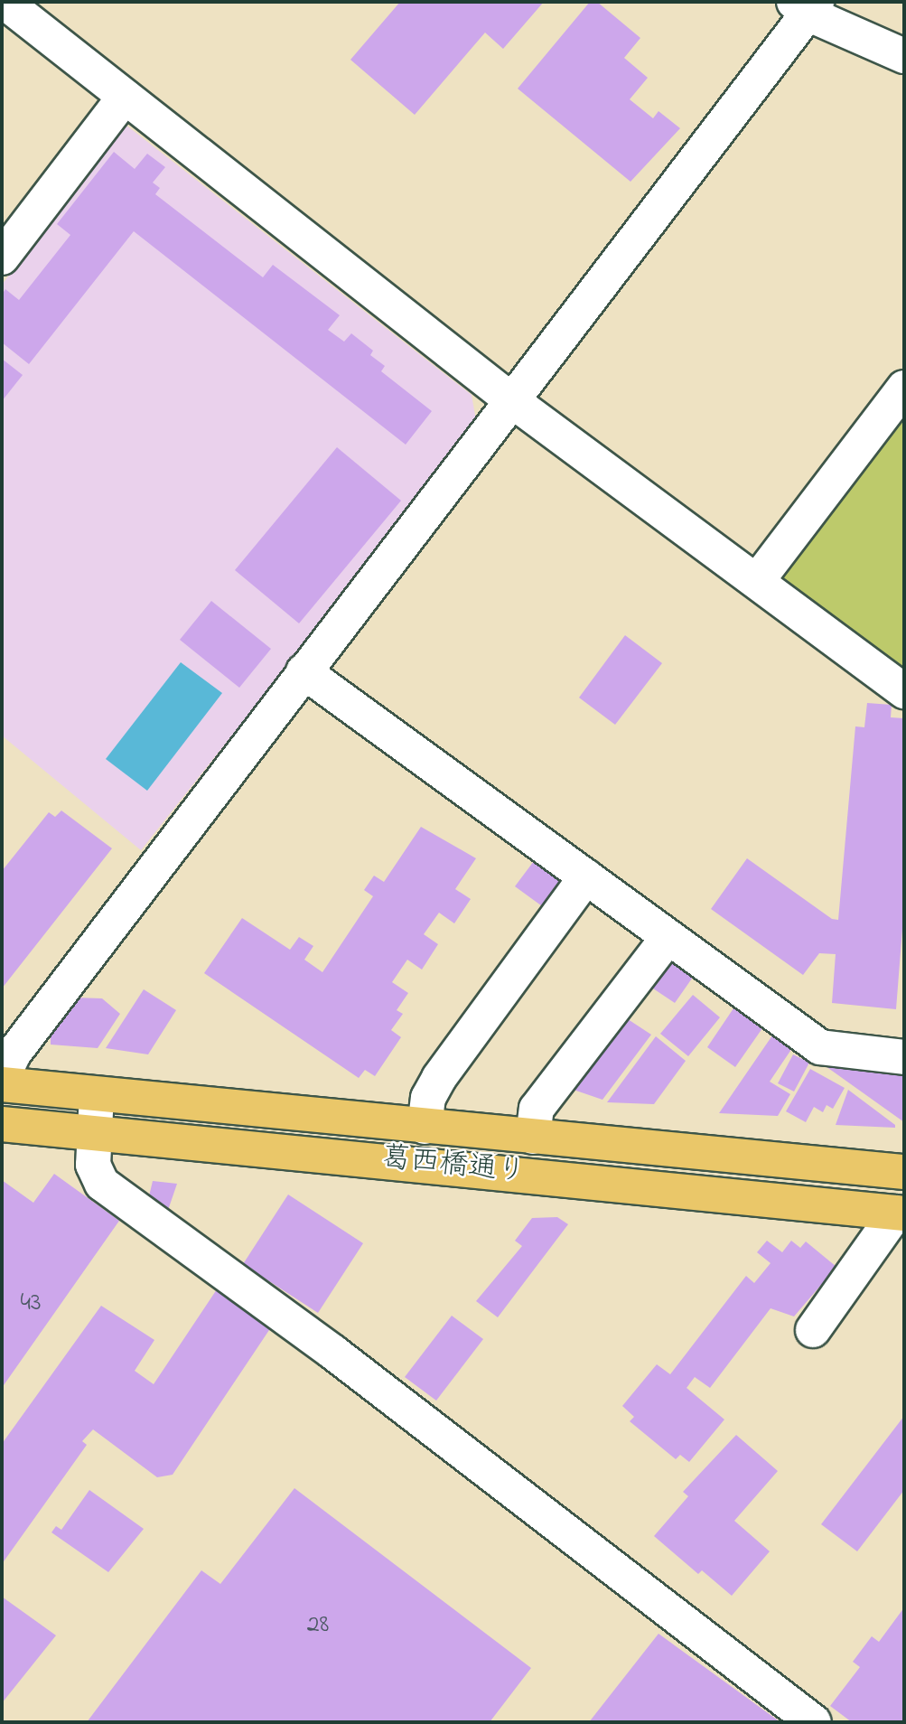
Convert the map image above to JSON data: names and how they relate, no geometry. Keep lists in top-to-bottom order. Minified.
{"streets":{"main road":["葛西橋通り"]},"house_numbers":["43","28"]}
